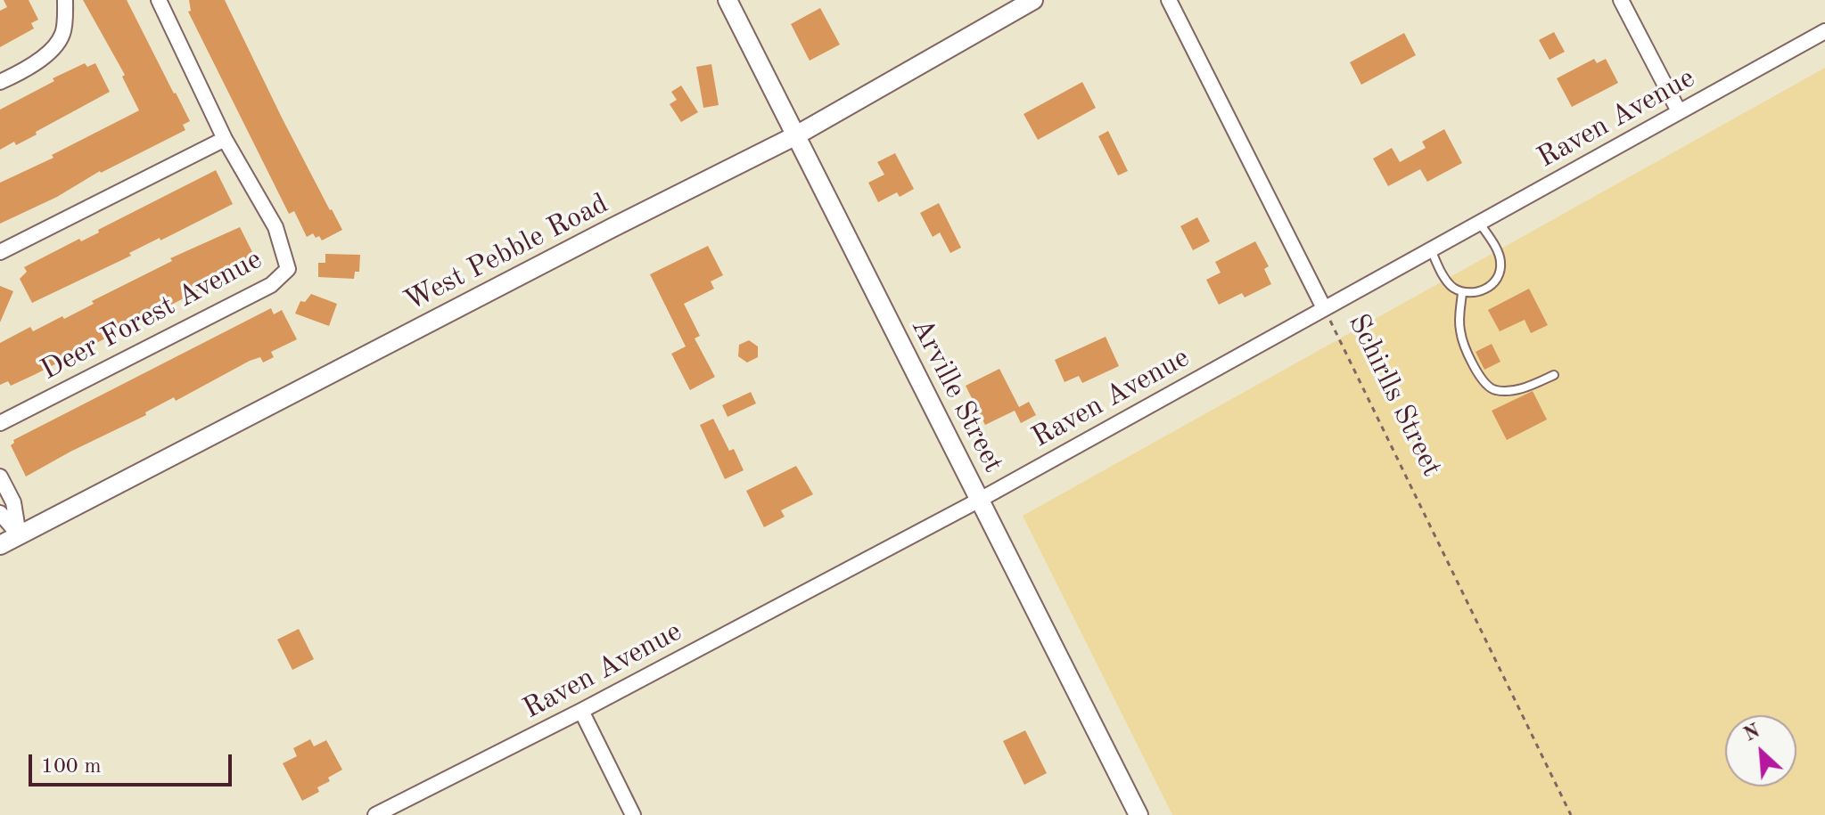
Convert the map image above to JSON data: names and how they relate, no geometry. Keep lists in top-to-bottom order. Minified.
{"streets":{"street":["Raven Avenue","West Pebble Road","Deer Forest Avenue","Arville Street","Schirlls Street"]},"crossings":[["Raven Avenue","Arville Street"],["Raven Avenue","Schirlls Street"],["West Pebble Road","Arville Street"]],"scale_bar":"100 m","north":"top left"}
